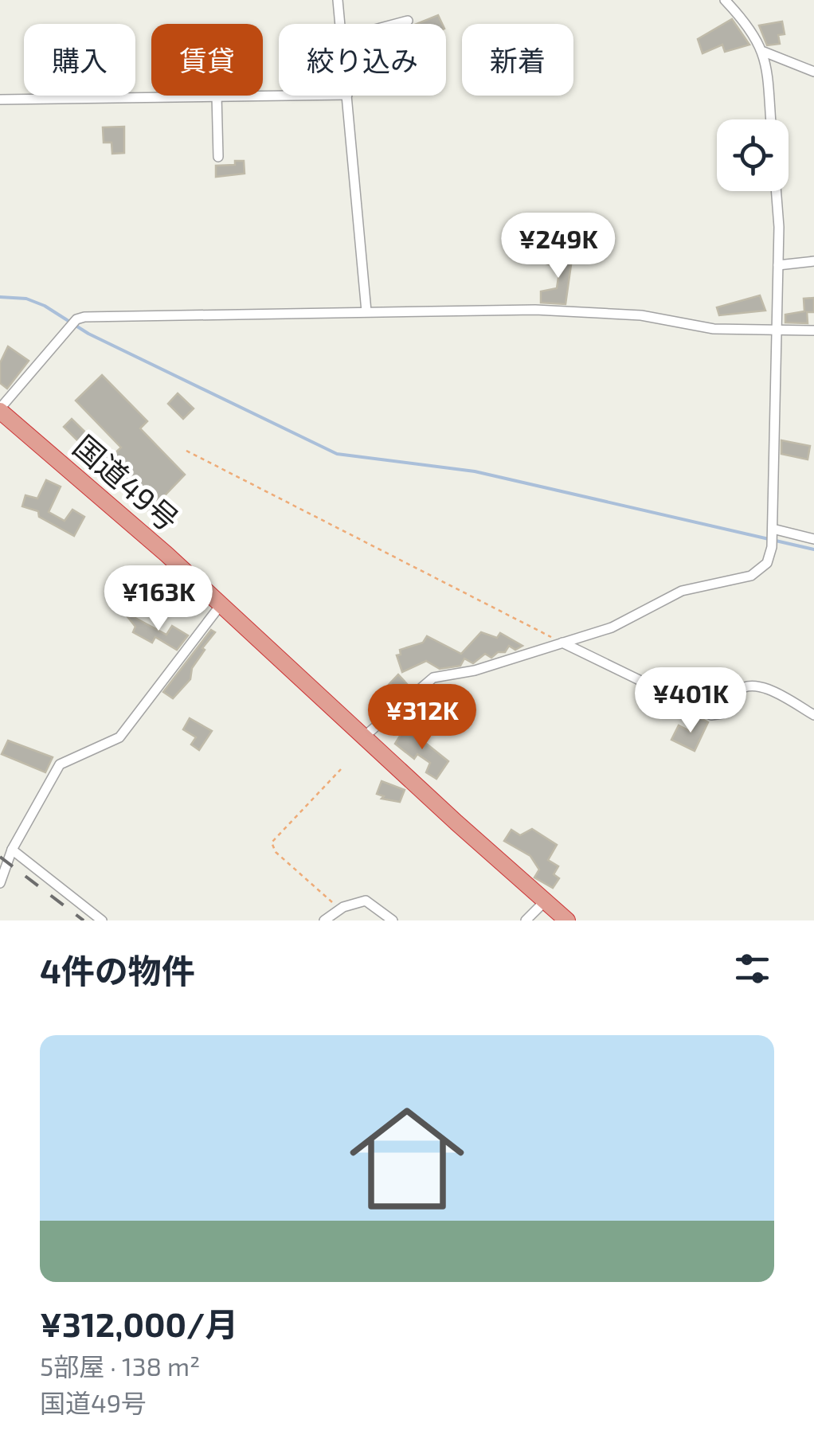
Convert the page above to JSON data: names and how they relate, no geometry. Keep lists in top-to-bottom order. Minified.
{"streets":{"highway":["国道49号"]},"page":{"chip":["購入","賃貸","絞り込み","新着"],"price":["¥249K","¥163K","¥401K","¥312K"],"heading":"4件の物件","list":[{"name":"¥312,000/月","note":"5部屋 · 138 m² · 国道49号"}]}}
